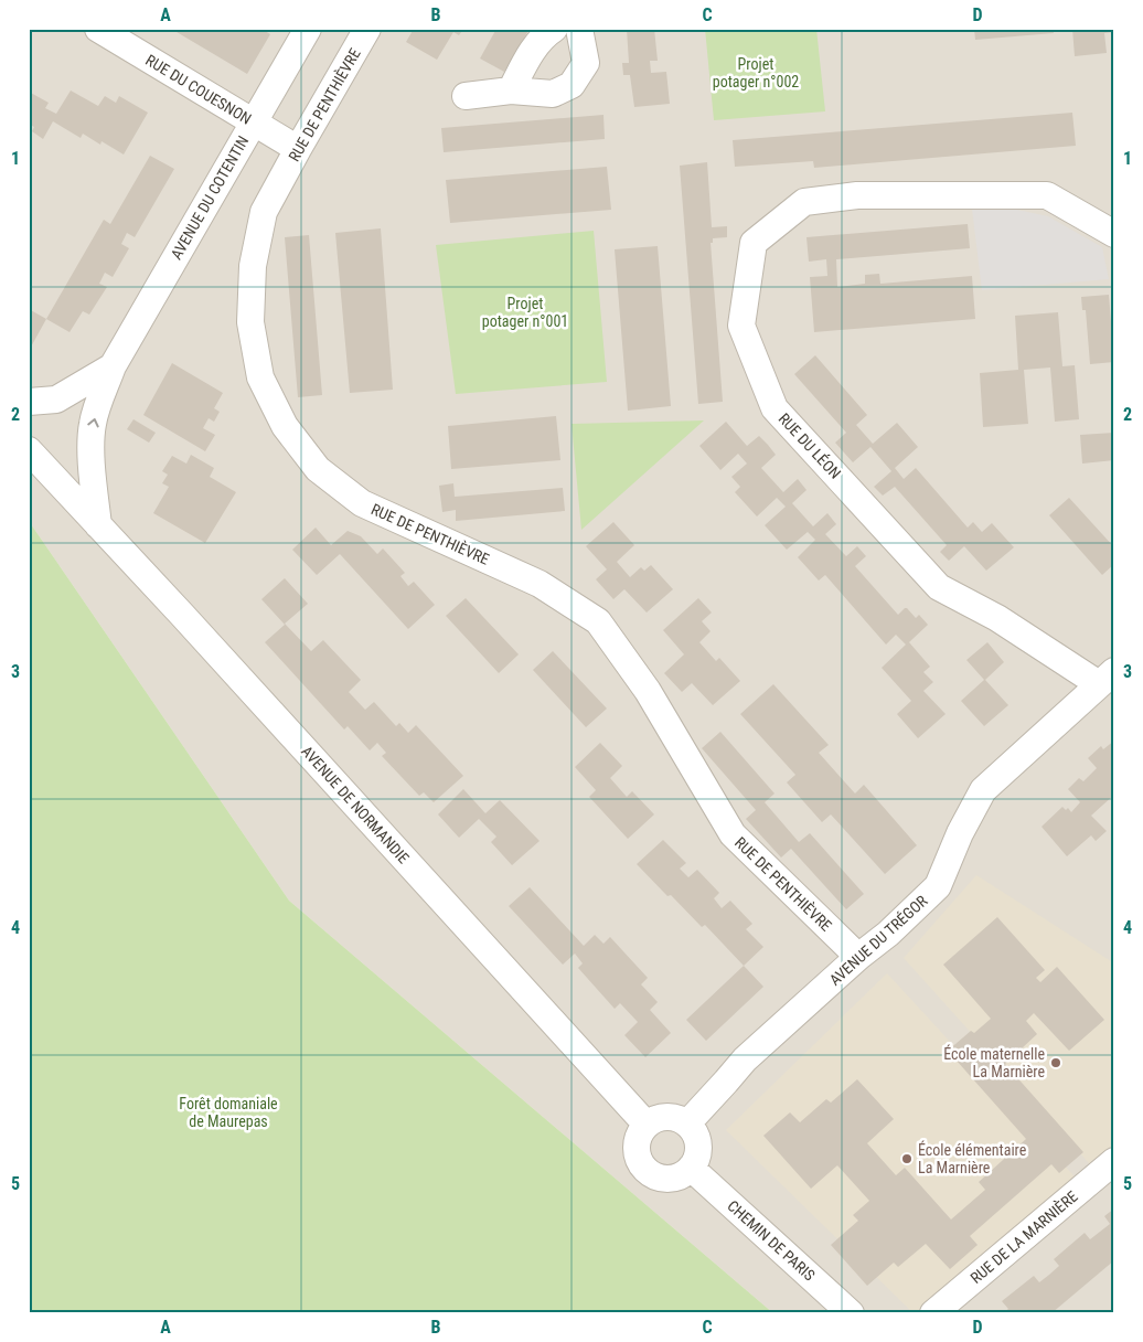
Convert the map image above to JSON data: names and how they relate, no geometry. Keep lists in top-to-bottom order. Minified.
{"streets":{"street":["RUE DU COUESNON","RUE DE PENTHIÈVRE","AVENUE DU COTENTIN","RUE DU LÉON","AVENUE DE NORMANDIE","AVENUE DU TRÉGOR","RUE DE LA MARNIÈRE","CHEMIN DE PARIS"]},"crossings":[["RUE DU COUESNON","RUE DE PENTHIÈVRE"],["RUE DU COUESNON","AVENUE DU COTENTIN"],["RUE DE PENTHIÈVRE","AVENUE DU TRÉGOR"],["AVENUE DU COTENTIN","AVENUE DE NORMANDIE"],["RUE DU LÉON","AVENUE DU TRÉGOR"],["AVENUE DE NORMANDIE","AVENUE DU TRÉGOR"],["AVENUE DE NORMANDIE","CHEMIN DE PARIS"],["AVENUE DU TRÉGOR","CHEMIN DE PARIS"]],"parks":["Projet potager n°002","Projet potager n°001","Forêt domaniale de Maurepas"],"places":["École maternelle La Marnière","École élémentaire La Marnière"],"grid":{"columns":["A","B","C","D"],"rows":["1","2","3","4","5"]}}
